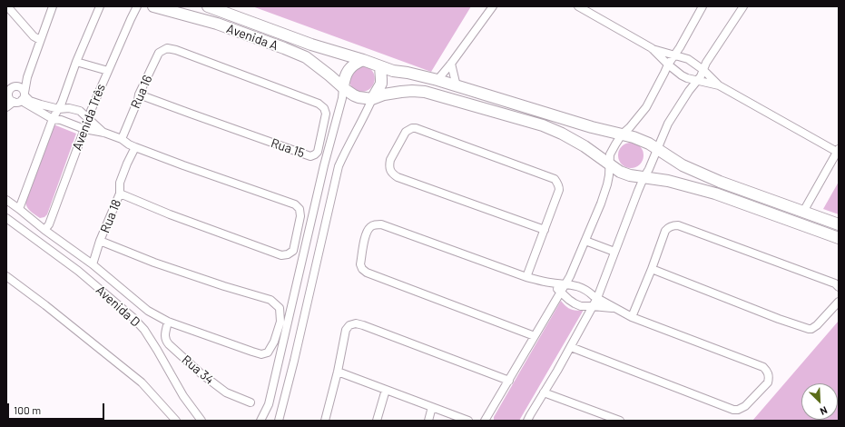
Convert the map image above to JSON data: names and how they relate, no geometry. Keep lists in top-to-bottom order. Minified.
{"streets":{"main road":["Avenida A"],"street":["Rua 16","Avenida Três","Rua 15","Rua 18","Avenida D","Rua 34"]},"crossings":[["Rua 16","Rua 15"]],"scale_bar":"100 m","north":"bottom right"}
